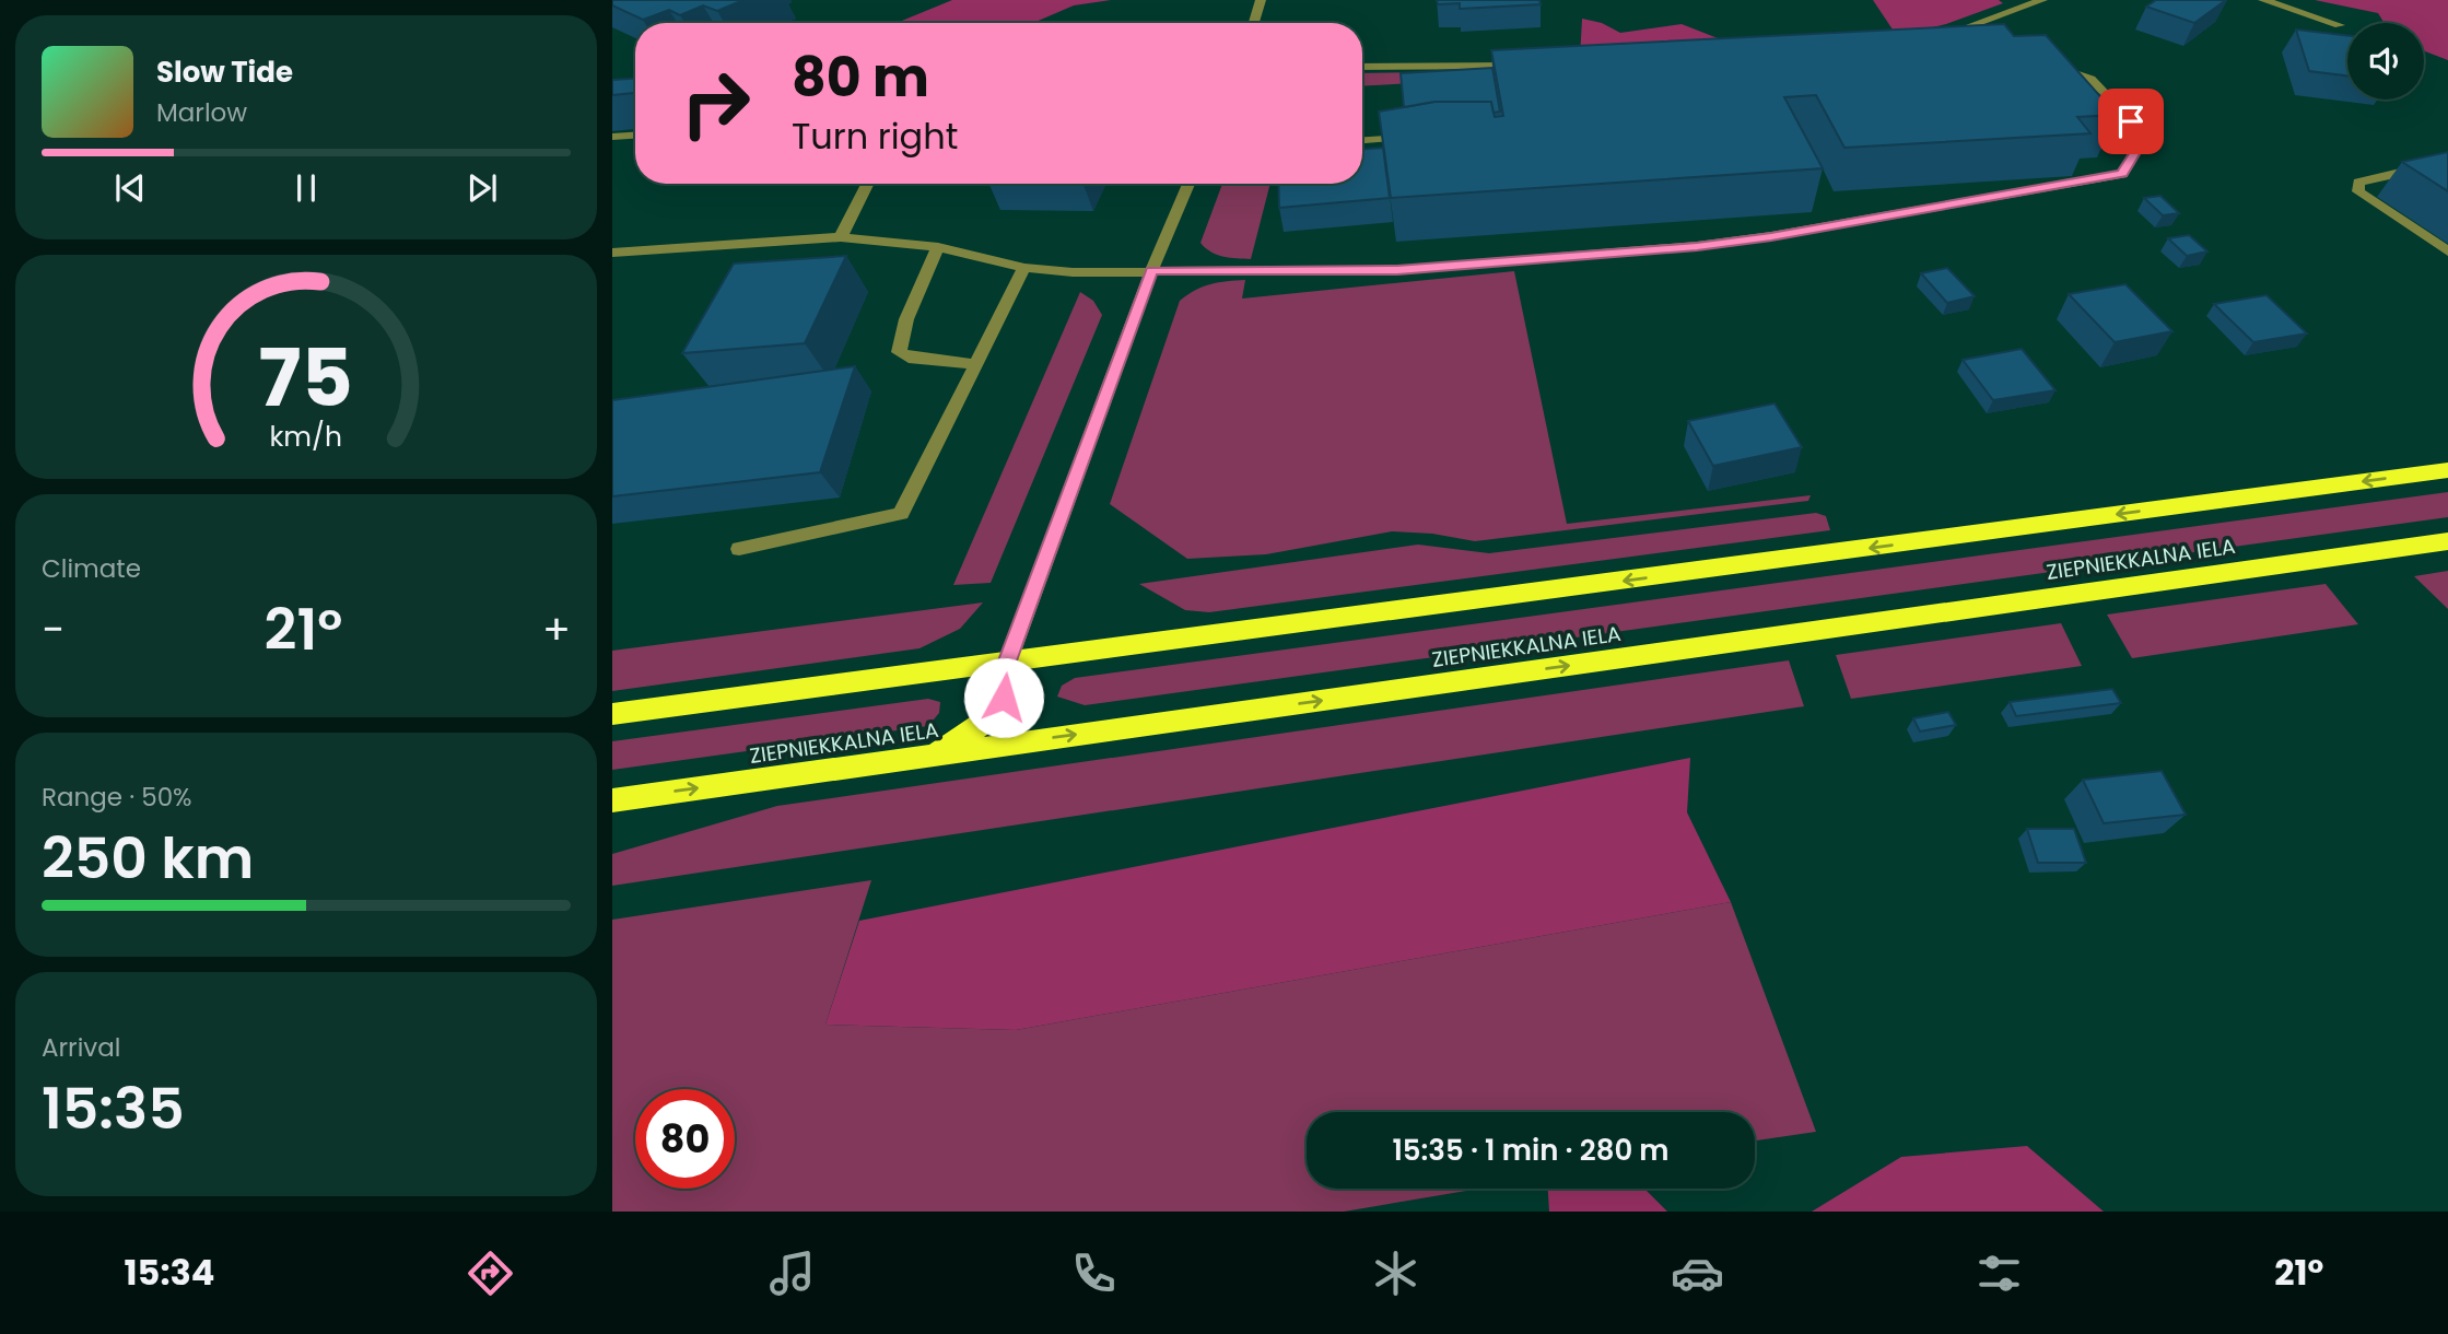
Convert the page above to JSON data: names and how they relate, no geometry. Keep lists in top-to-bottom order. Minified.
{"streets":{"highway":["ZIEPNIEKKALNA IELA"]},"page":{"turn":["80 m","Turn right"],"song":["Slow Tide","Marlow"],"tile":["Climate",["Range · 50%","250 km"],["Arrival","15:35"]],"heat":["−","21°","+"],"limit":"80","trip":"15:35 · 1 min · 280 m","tabs":["15:34","21°"],"gauge":["75","km/h"]}}
